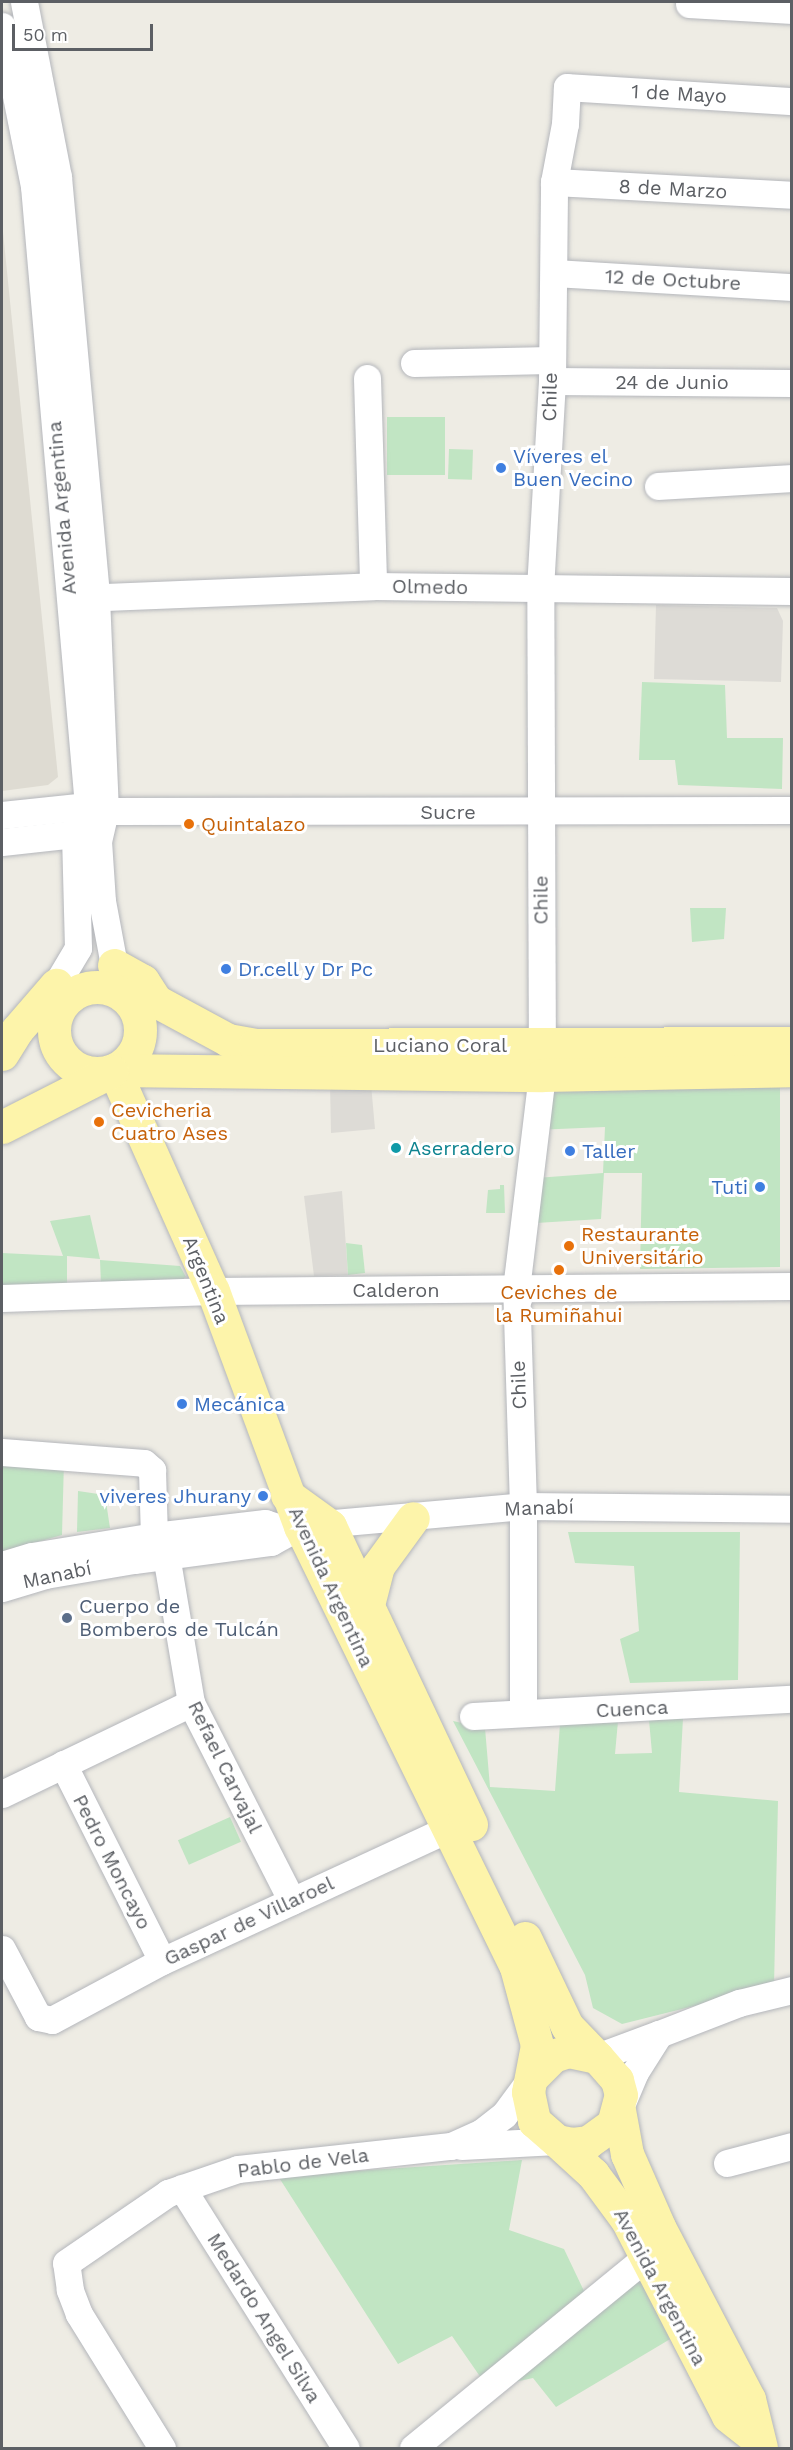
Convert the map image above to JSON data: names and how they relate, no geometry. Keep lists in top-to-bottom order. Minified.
{"streets":{"main road":["Avenida Argentina","Luciano Coral","Argentina"],"street":["1 de Mayo","8 de Marzo","12 de Octubre","24 de Junio","Chile","Olmedo","Sucre","Calderon","Manabí","Cuenca","Refael Carvajal","Pedro Moncayo","Gaspar de Villaroel","Pablo de Vela","Medardo Angel Silva"]},"crossings":[["1 de Mayo","Chile"],["8 de Marzo","Chile"],["12 de Octubre","Chile"],["24 de Junio","Chile"],["Chile","Olmedo"],["Chile","Sucre"],["Chile","Luciano Coral"],["Chile","Calderon"],["Chile","Manabí"],["Chile","Cuenca"],["Avenida Argentina","Olmedo"],["Avenida Argentina","Sucre"],["Avenida Argentina","Luciano Coral"],["Avenida Argentina","Argentina"],["Avenida Argentina","Manabí"],["Avenida Argentina","Gaspar de Villaroel"],["Avenida Argentina","Pablo de Vela"],["Luciano Coral","Argentina"],["Argentina","Calderon"],["Manabí","Refael Carvajal"],["Refael Carvajal","Gaspar de Villaroel"],["Pedro Moncayo","Gaspar de Villaroel"],["Pablo de Vela","Medardo Angel Silva"]],"places":["Víveres el Buen Vecino","Quintalazo","Dr.cell y Dr Pc","Cevicheria Cuatro Ases","Aserradero","Taller","Tuti","Restaurante Universitário","Ceviches de la Rumiñahui","Mecánica","viveres Jhurany","Cuerpo de Bomberos de Tulcán"],"scale_bar":"50 m"}
